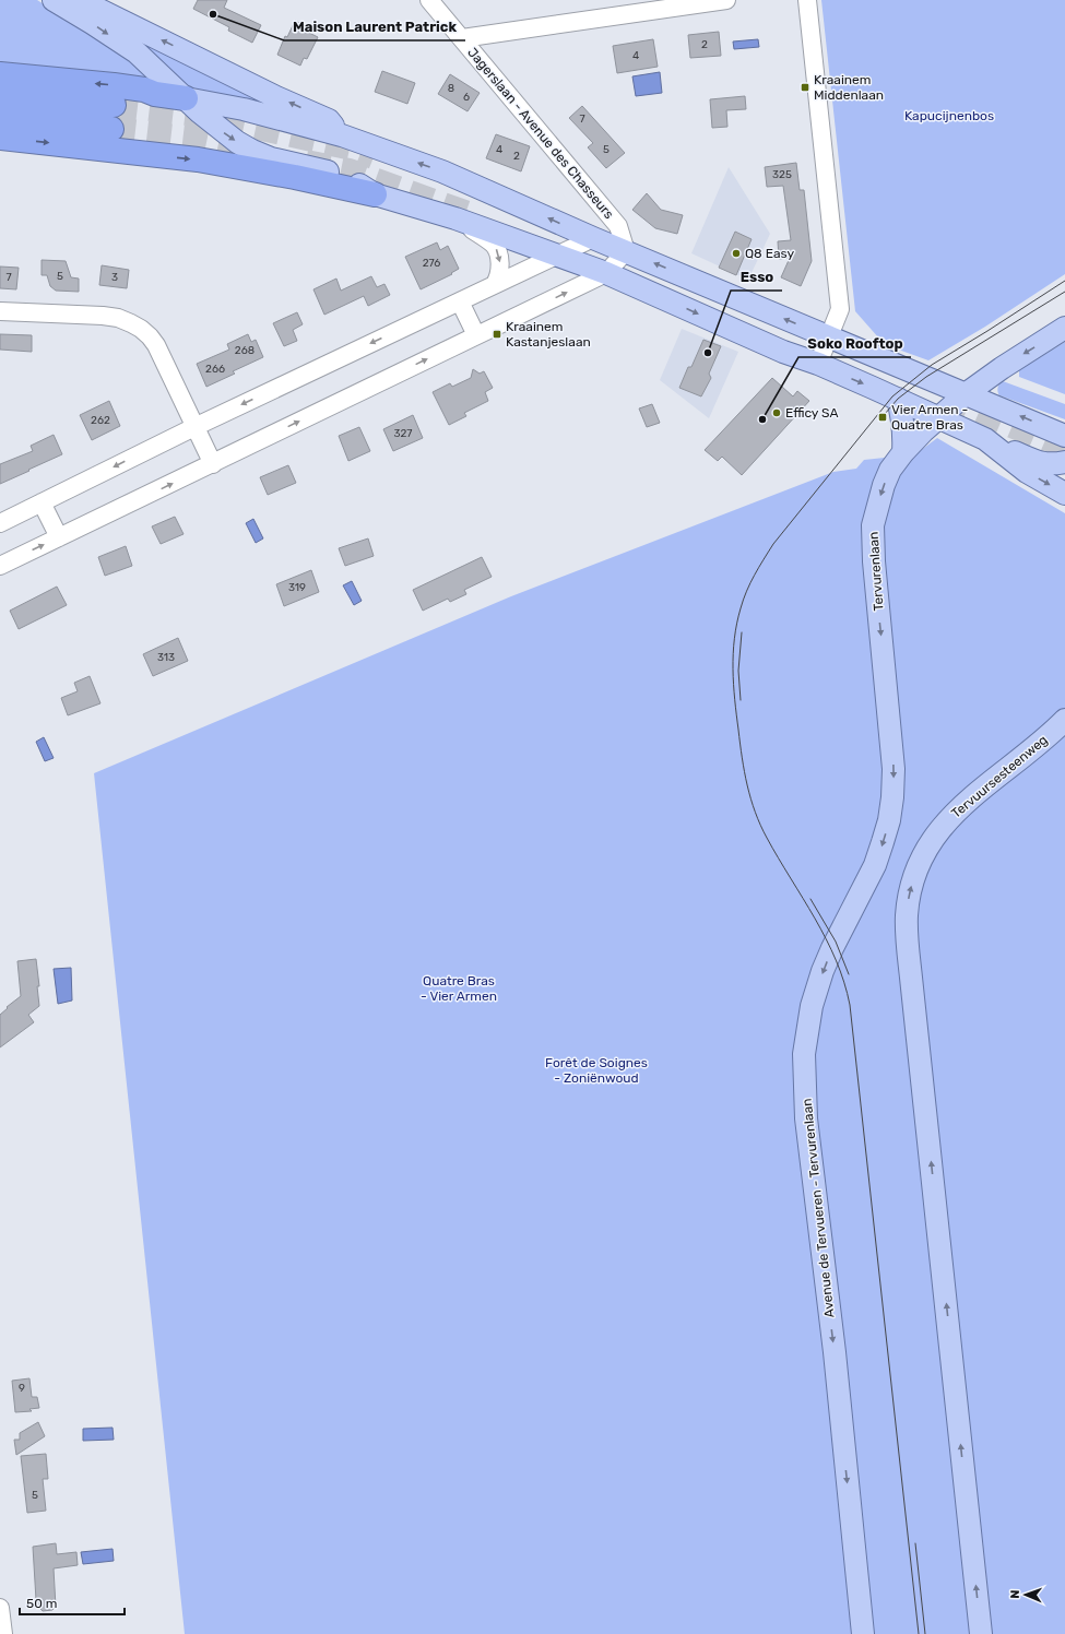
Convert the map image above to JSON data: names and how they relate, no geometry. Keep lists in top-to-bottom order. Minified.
{"streets":{"main road":["Tervurenlaan","Tervuursesteenweg","Avenue de Tervueren - Tervurenlaan"],"street":["Jagerslaan - Avenue des Chasseurs"]},"crossings":[["Tervurenlaan","Avenue de Tervueren - Tervurenlaan"]],"one_way":["Tervurenlaan","Tervuursesteenweg","Avenue de Tervueren - Tervurenlaan"],"parks":["Kapucijnenbos","Quatre Bras - Vier Armen","Forêt de Soignes - Zoniënwoud"],"places":{"other":["Maison Laurent Patrick","Q8 Easy","Esso","Efficy SA","Soko Rooftop"],"transit":["Kraainem Middenlaan","Kraainem Kastanjeslaan","Vier Armen - Quatre Bras"]},"house_numbers":["2","4","8","6","7","4","5","2","325","276","5","7","3","268","266","262","327","319","313","9","5"],"scale_bar":"50 m","north":"left"}
